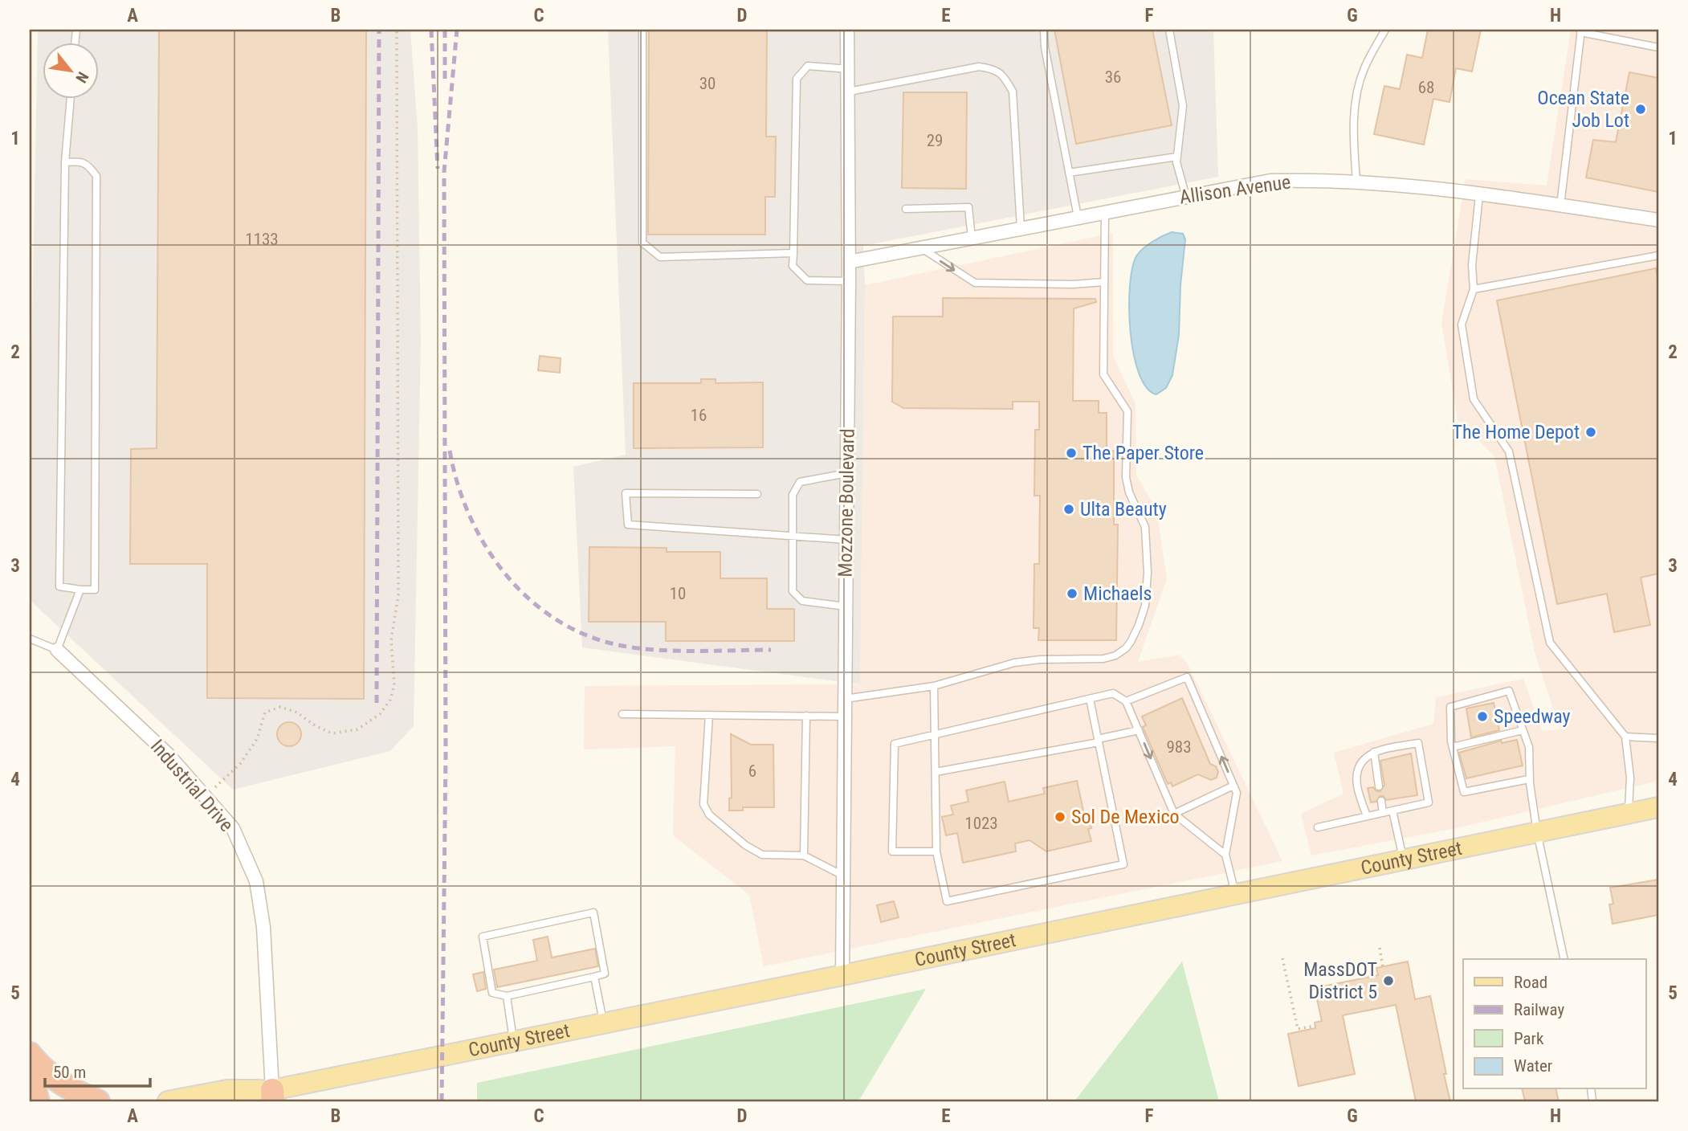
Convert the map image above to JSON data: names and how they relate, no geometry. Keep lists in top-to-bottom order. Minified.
{"streets":{"main road":["County Street"],"street":["Allison Avenue","Mozzone Boulevard","Industrial Drive"]},"crossings":[["Allison Avenue","Mozzone Boulevard"],["Mozzone Boulevard","County Street"],["Industrial Drive","County Street"]],"places":["Ocean State Job Lot","The Home Depot","The Paper Store","Ulta Beauty","Michaels","Speedway","Sol De Mexico","MassDOT District 5"],"house_numbers":["36","30","68","29","1133","16","10","983","6","1023"],"legend":["Road","Railway","Park","Water"],"scale_bar":"50 m","north":"bottom right","grid":{"columns":["A","B","C","D","E","F","G","H"],"rows":["1","2","3","4","5"]}}
